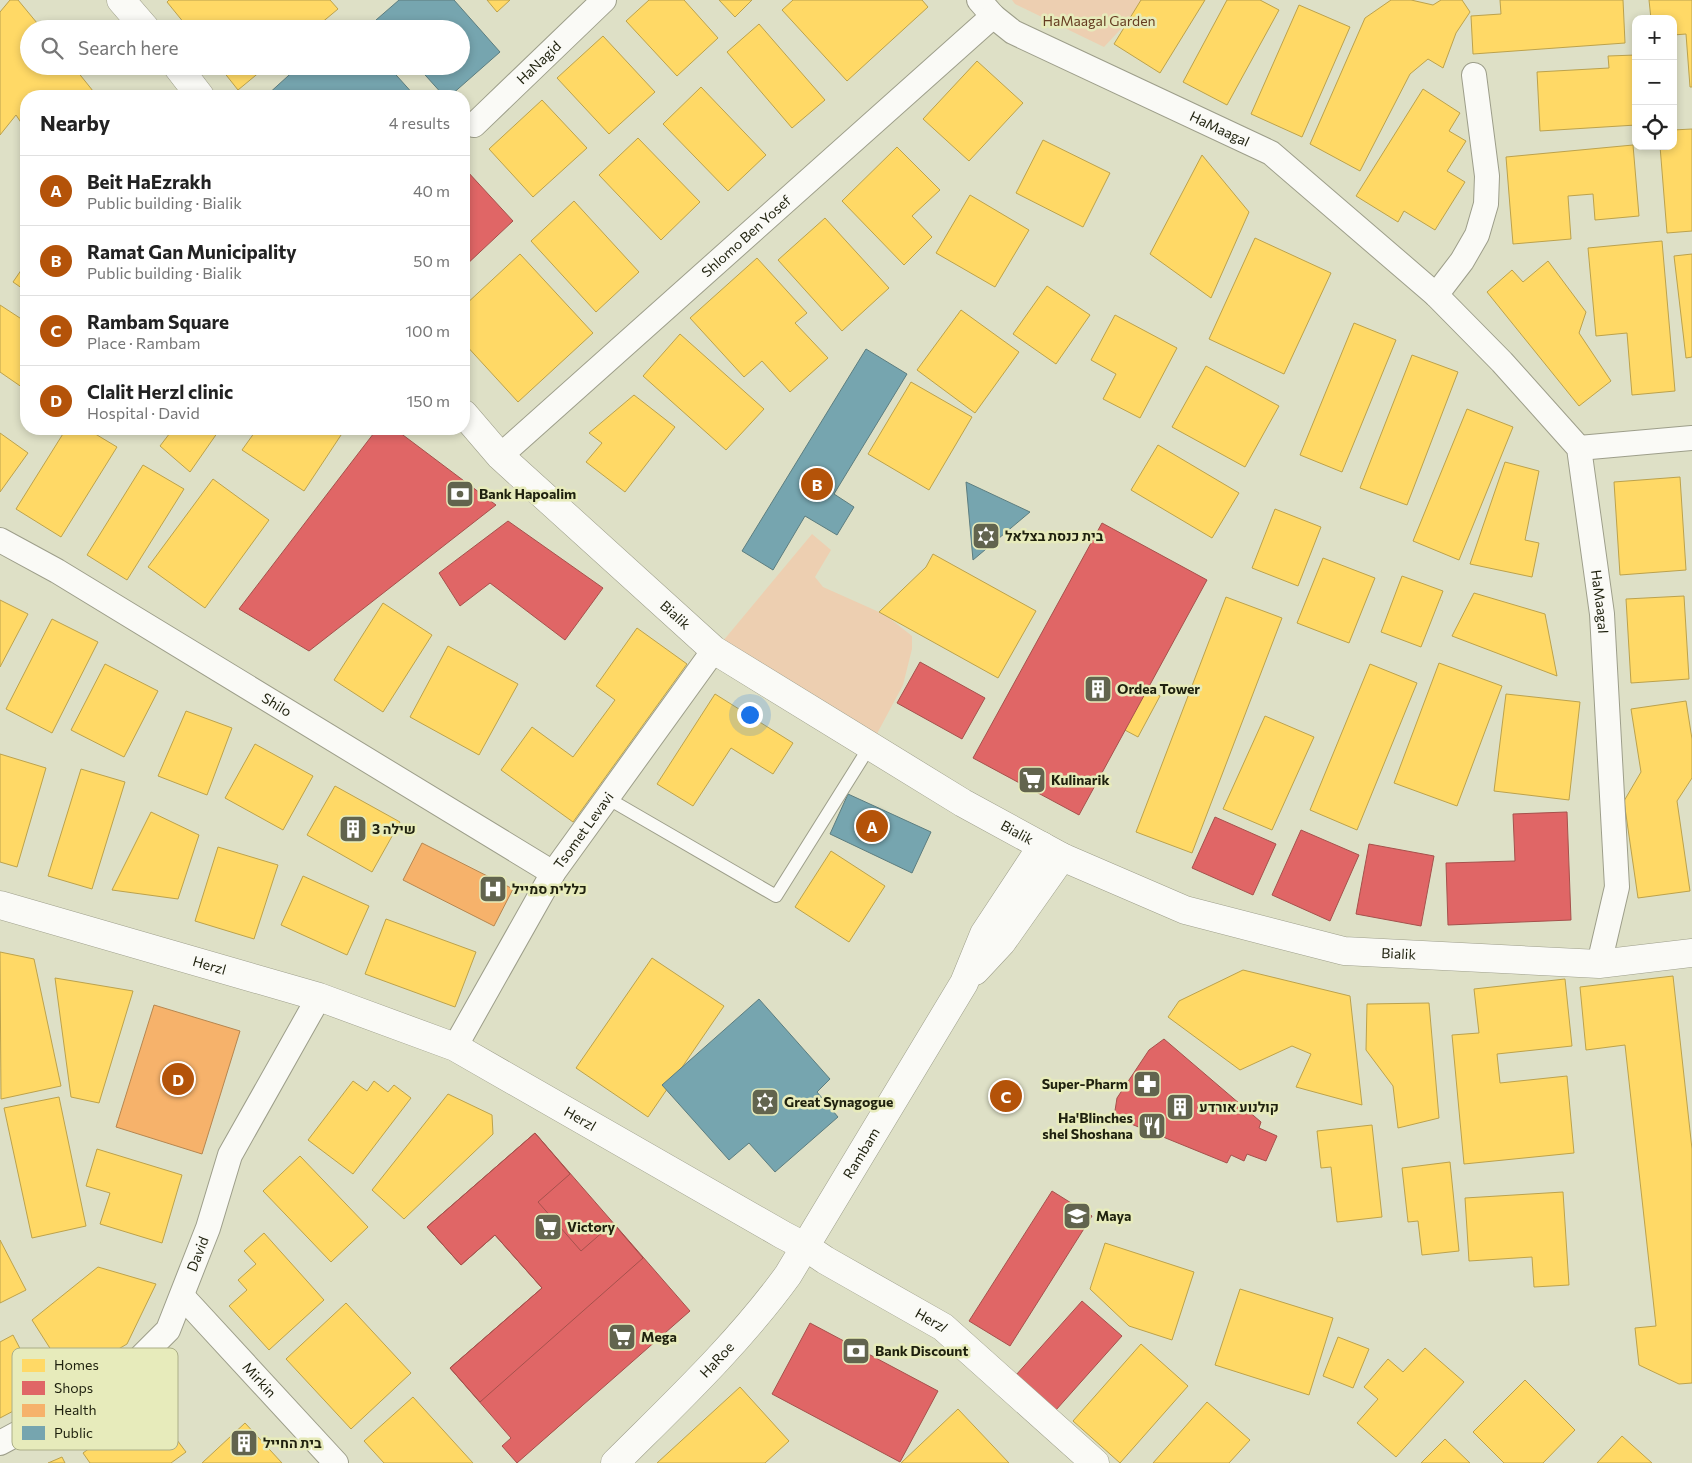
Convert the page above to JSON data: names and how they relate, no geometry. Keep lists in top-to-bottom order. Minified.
{"streets":{"street":["HaNagid","HaMaagal","Shlomo Ben Yosef","Bialik","Shilo","Tsomet Levavi","Herzl","Rambam","David","HaRoe","Mirkin"]},"crossings":[["HaMaagal","Shlomo Ben Yosef"],["HaMaagal","Bialik"],["Shlomo Ben Yosef","Bialik"],["Bialik","Tsomet Levavi"],["Bialik","Rambam"],["Shilo","Tsomet Levavi"],["Tsomet Levavi","Herzl"],["Herzl","Rambam"],["Herzl","David"],["Herzl","HaRoe"],["Rambam","HaRoe"],["David","Mirkin"]],"parks":["HaMaagal Garden"],"places":{"bank":["Bank Hapoalim","Bank Discount"],"synagogue":["בית כנסת בצלאל","Great Synagogue"],"building":["Ordea Tower","שילה 3","קולנוע אורדע","בית החייל"],"supermarket":["Kulinarik","Victory","Mega"],"hospital":["כללית סמייל"],"pharmacy":["Super-Pharm"],"restaurant":["Ha'Blinches shel Shoshana"],"school or university":["Maya"]},"legend":["Homes","Shops","Health","Public"],"page":{"map_buttons":["+","−"],"search":"Search here","heading":["Nearby","4 results"],"list":[{"mark":"A","name":"Beit HaEzrakh","note":"Public building · Bialik","value":"40 m"},{"mark":"B","name":"Ramat Gan Municipality","note":"Public building · Bialik","value":"50 m"},{"mark":"C","name":"Rambam Square","note":"Place · Rambam","value":"100 m"},{"mark":"D","name":"Clalit Herzl clinic","note":"Hospital · David","value":"150 m"}],"pins":["B","A","D","C"]}}
